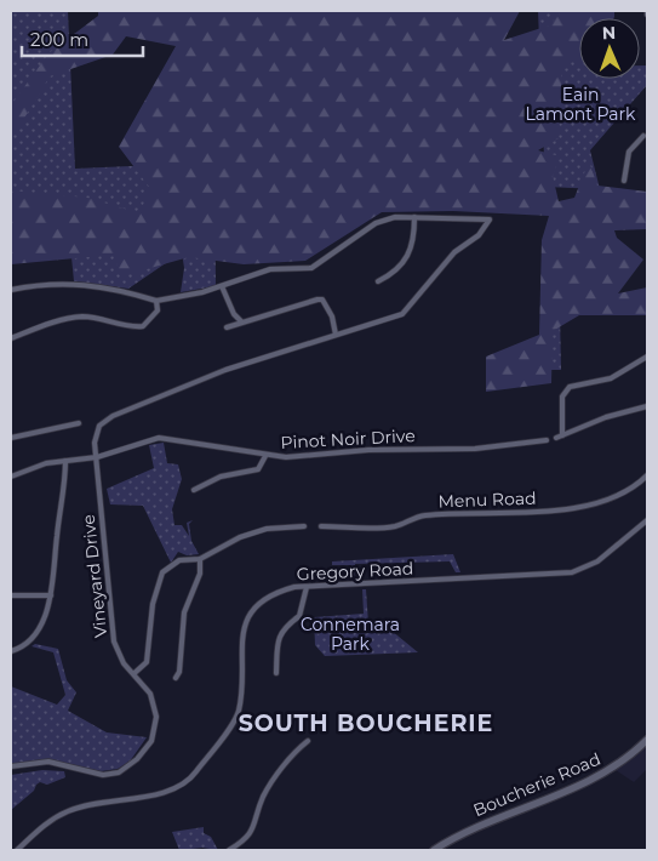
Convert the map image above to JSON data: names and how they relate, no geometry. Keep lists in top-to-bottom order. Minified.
{"streets":{"main road":["Boucherie Road"],"street":["Pinot Noir Drive","Menu Road","Gregory Road","Vineyard Drive"]},"crossings":[["Pinot Noir Drive","Vineyard Drive"]],"districts":["SOUTH BOUCHERIE"],"parks":["Eain Lamont Park","Connemara Park"],"scale_bar":"200 m","north":"top"}
